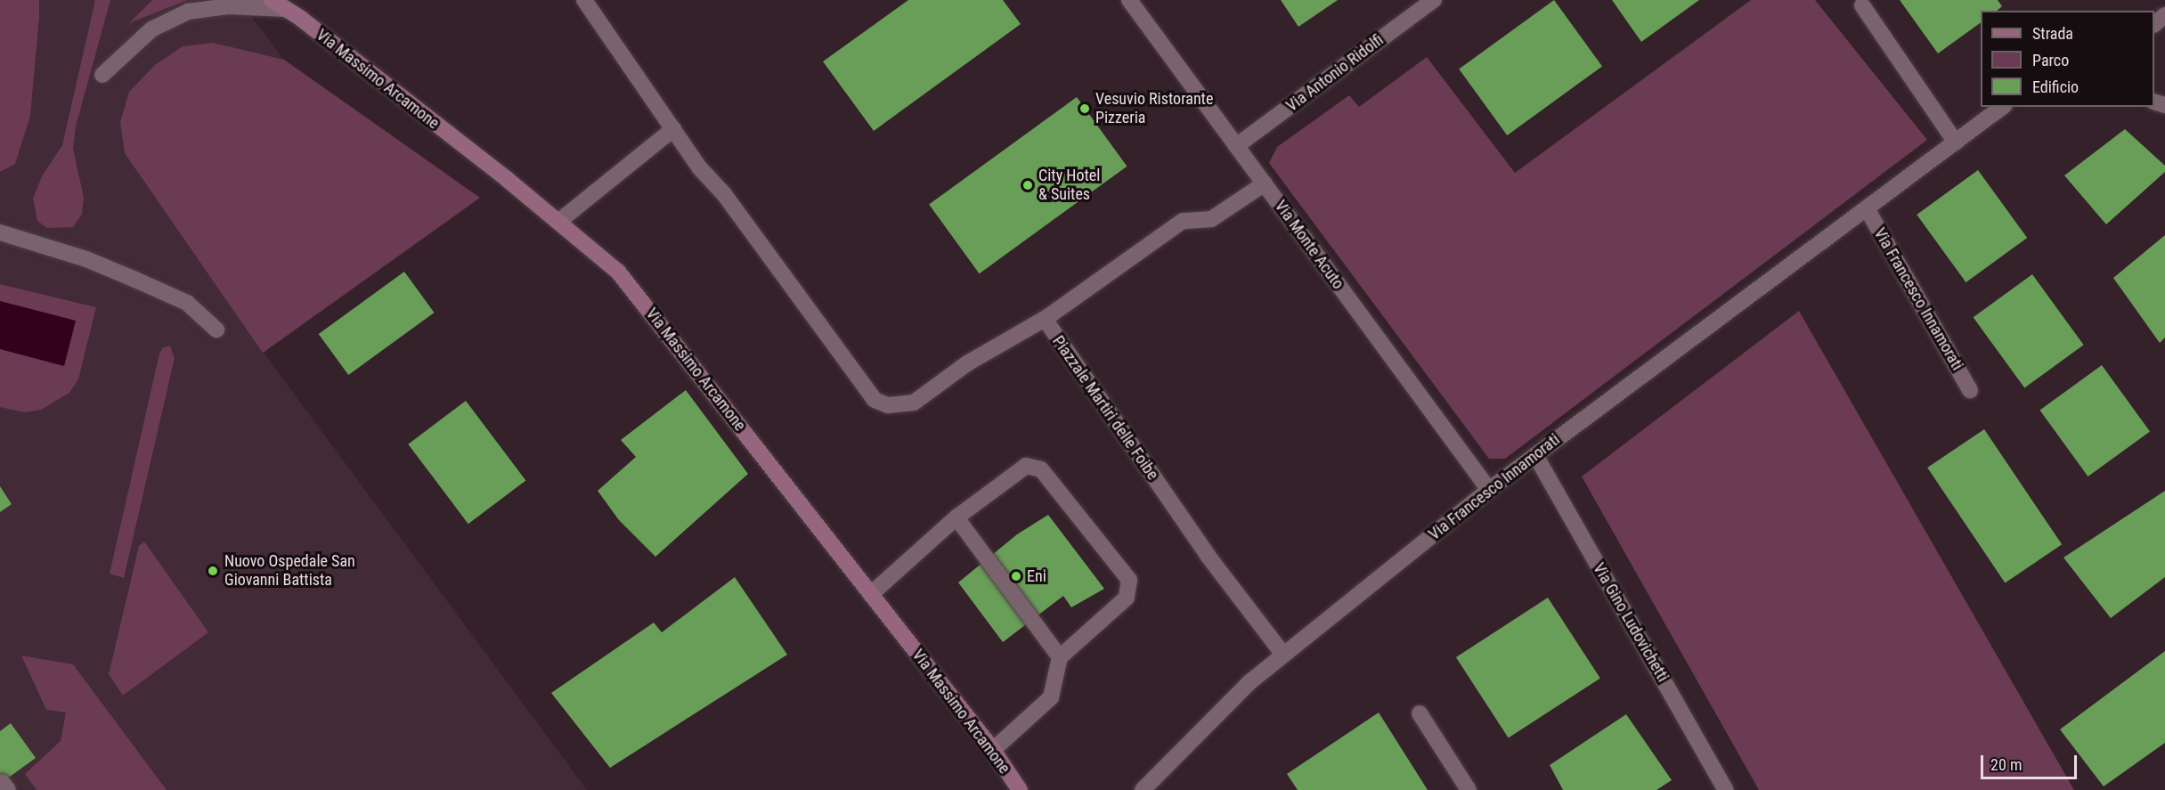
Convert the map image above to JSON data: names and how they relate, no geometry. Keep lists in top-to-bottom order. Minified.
{"streets":{"main road":["Via Massimo Arcamone"],"street":["Via Antonio Ridolfi","Via Monte Acuto","Via Francesco Innamorati","Piazzale Martiri delle Foibe","Via Gino Ludovichetti"]},"crossings":[["Via Antonio Ridolfi","Via Monte Acuto"],["Via Monte Acuto","Via Francesco Innamorati"],["Via Monte Acuto","Piazzale Martiri delle Foibe"],["Via Francesco Innamorati","Piazzale Martiri delle Foibe"],["Via Francesco Innamorati","Via Gino Ludovichetti"]],"places":["Vesuvio Ristorante Pizzeria","City Hotel & Suites","Nuovo Ospedale San Giovanni Battista","Eni"],"legend":["Strada","Parco","Edificio"],"scale_bar":"20 m"}
